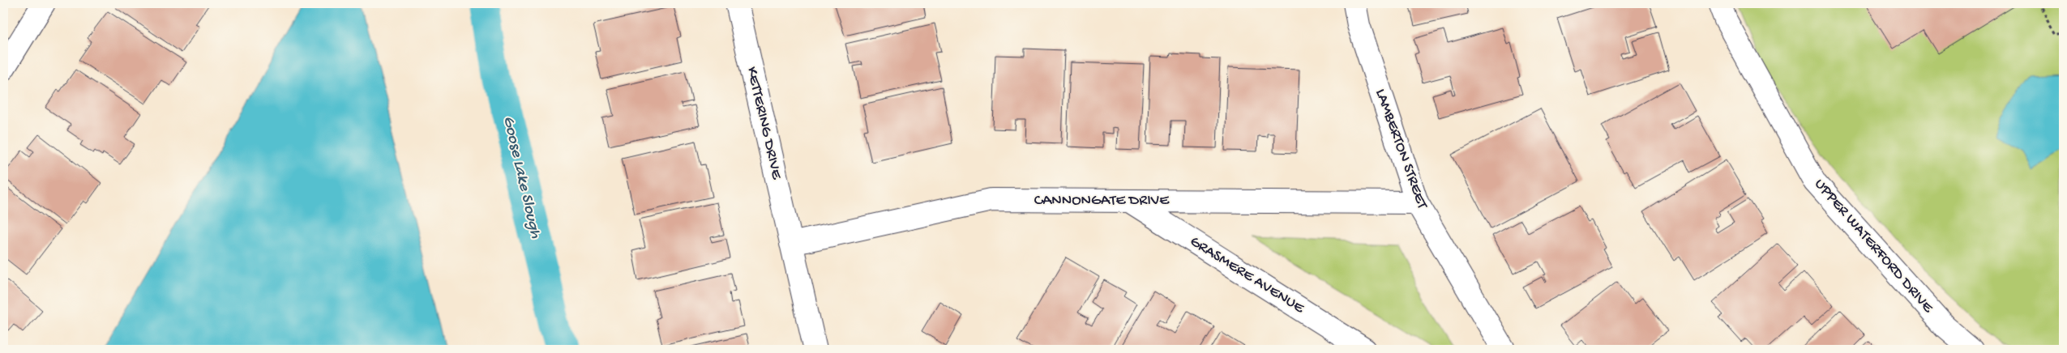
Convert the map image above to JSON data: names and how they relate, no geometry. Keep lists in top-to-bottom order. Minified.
{"streets":{"street":["KETTERING DRIVE","LAMBERTON STREET","CANNONGATE DRIVE","UPPER WATERFORD DRIVE","GRASMERE AVENUE"]},"crossings":[["KETTERING DRIVE","CANNONGATE DRIVE"],["LAMBERTON STREET","CANNONGATE DRIVE"],["CANNONGATE DRIVE","GRASMERE AVENUE"]],"water":["Goose Lake Slough"]}
